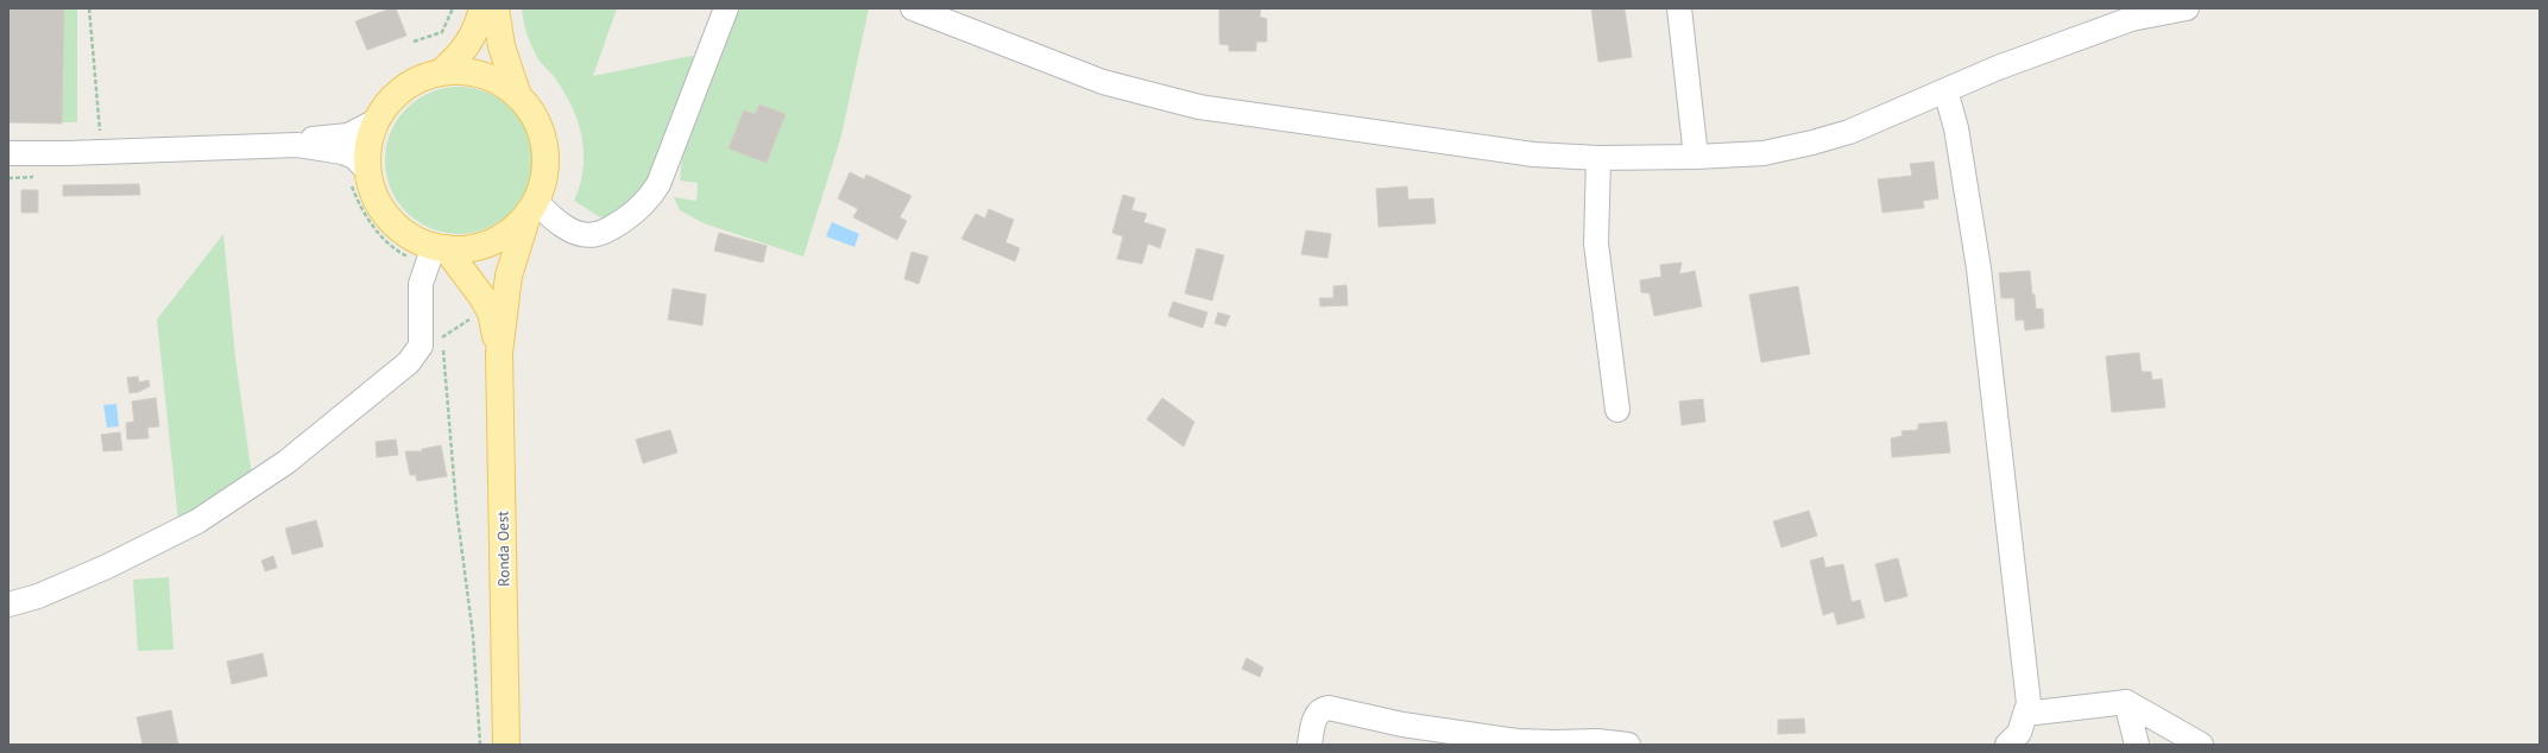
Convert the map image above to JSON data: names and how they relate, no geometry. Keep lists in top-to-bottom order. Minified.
{"streets":{"main road":["Ronda Oest"]}}
